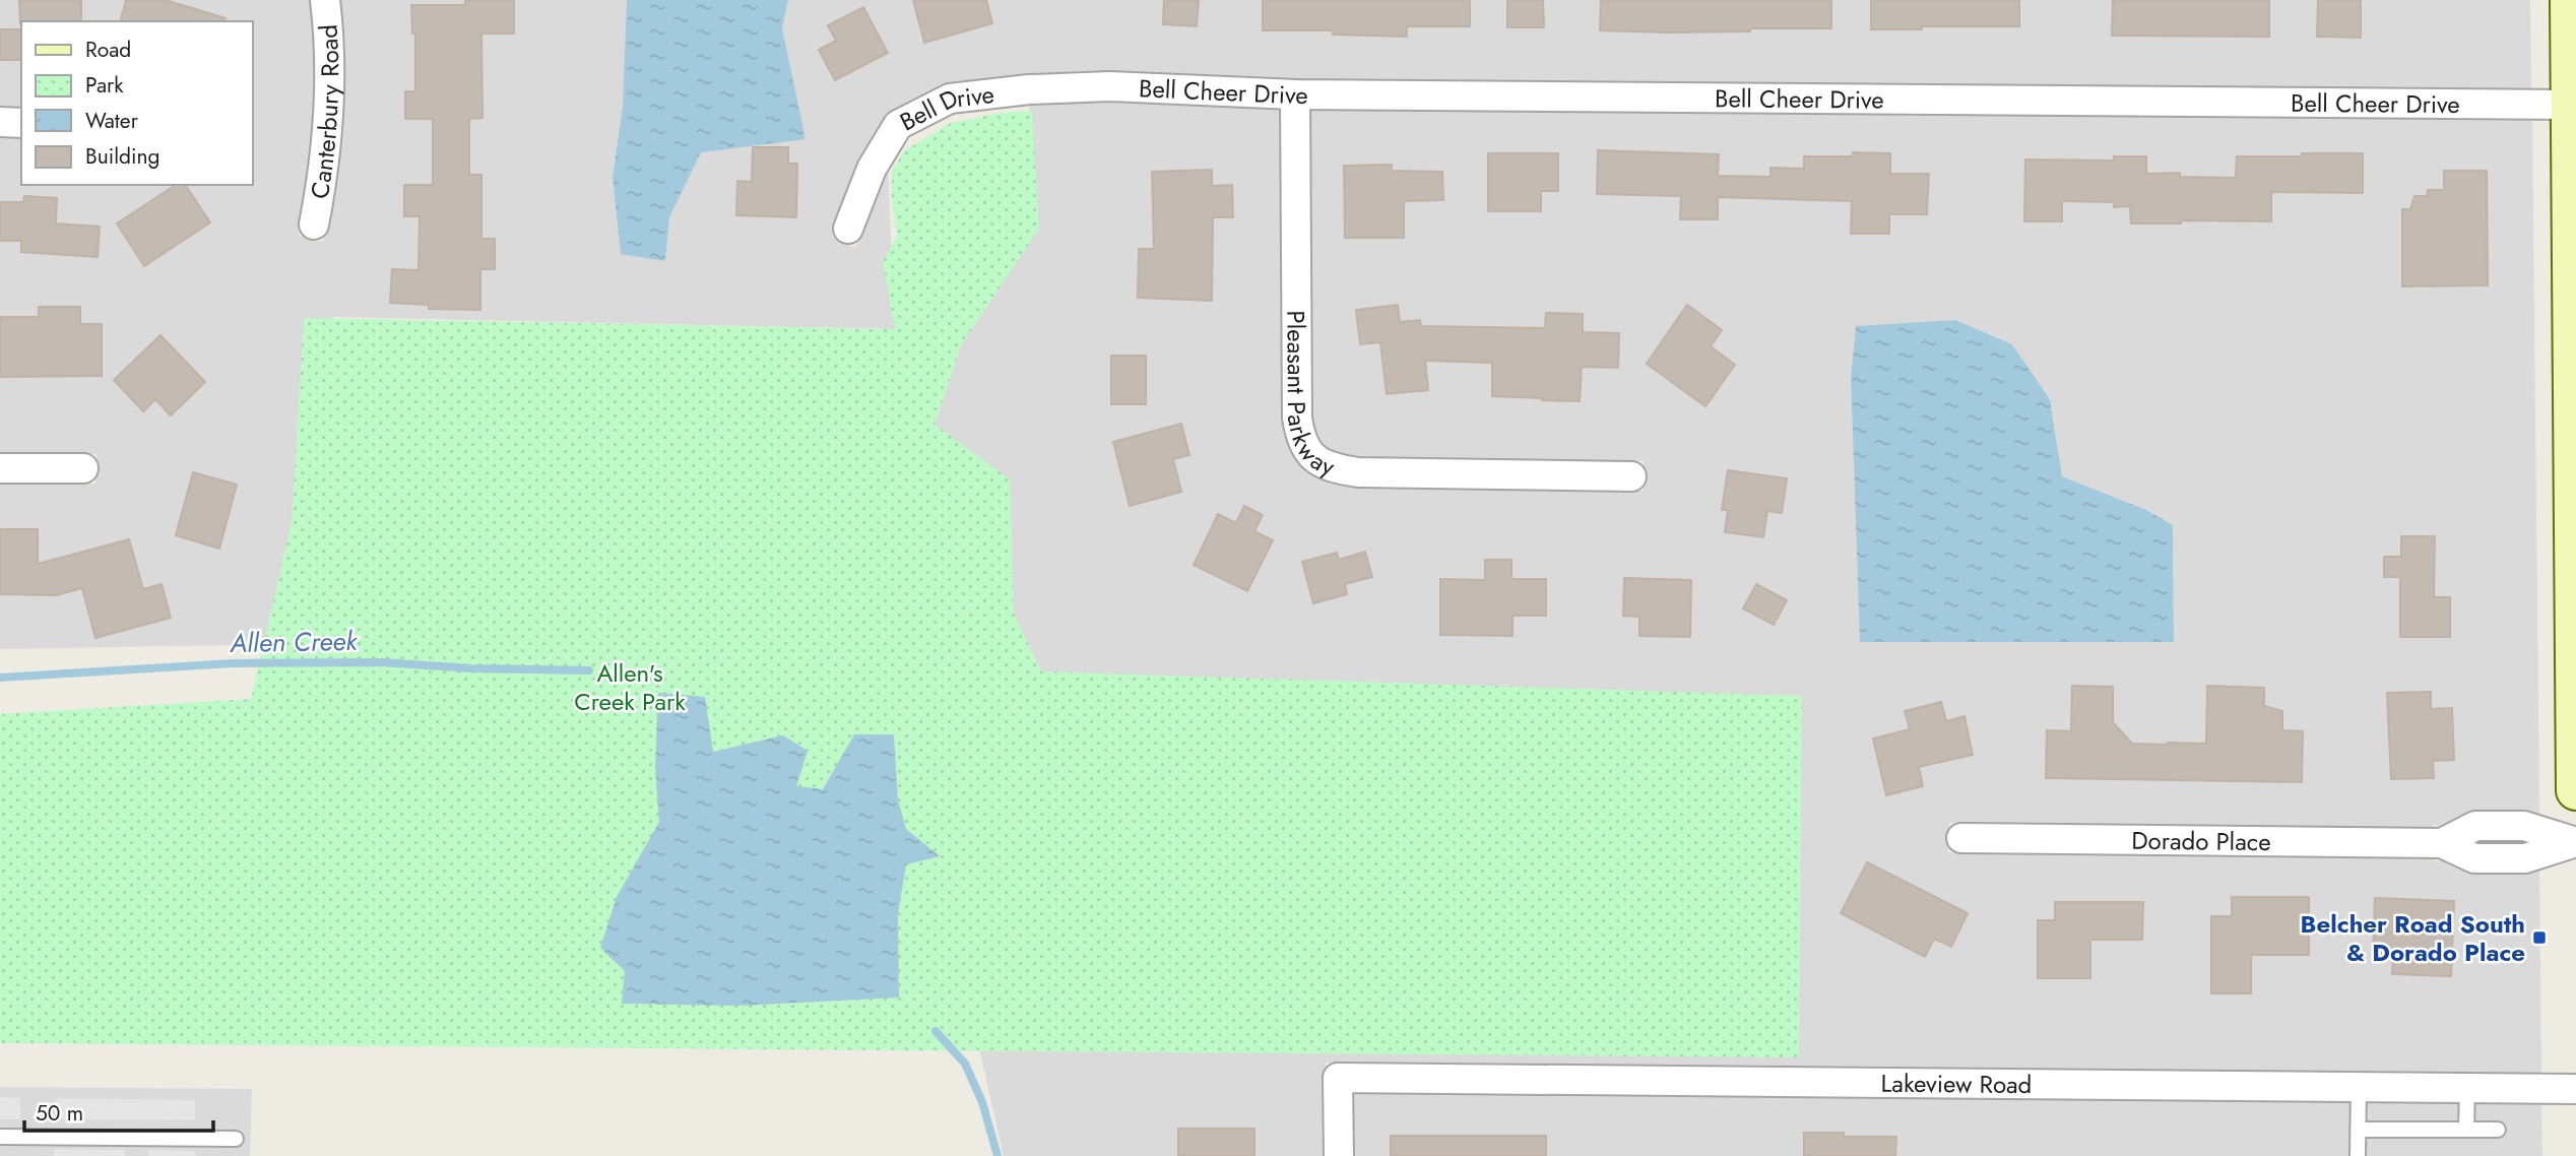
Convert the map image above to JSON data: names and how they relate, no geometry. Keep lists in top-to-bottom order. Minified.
{"streets":{"street":["Bell Cheer Drive","Bell Drive","Canterbury Road","Pleasant Parkway","Dorado Place","Lakeview Road"]},"crossings":[["Bell Cheer Drive","Bell Drive"],["Bell Cheer Drive","Pleasant Parkway"]],"water":["Allen Creek"],"parks":["Allen's Creek Park"],"places":{"transit":["Belcher Road South & Dorado Place"]},"legend":["Road","Park","Water","Building"],"scale_bar":"50 m"}
